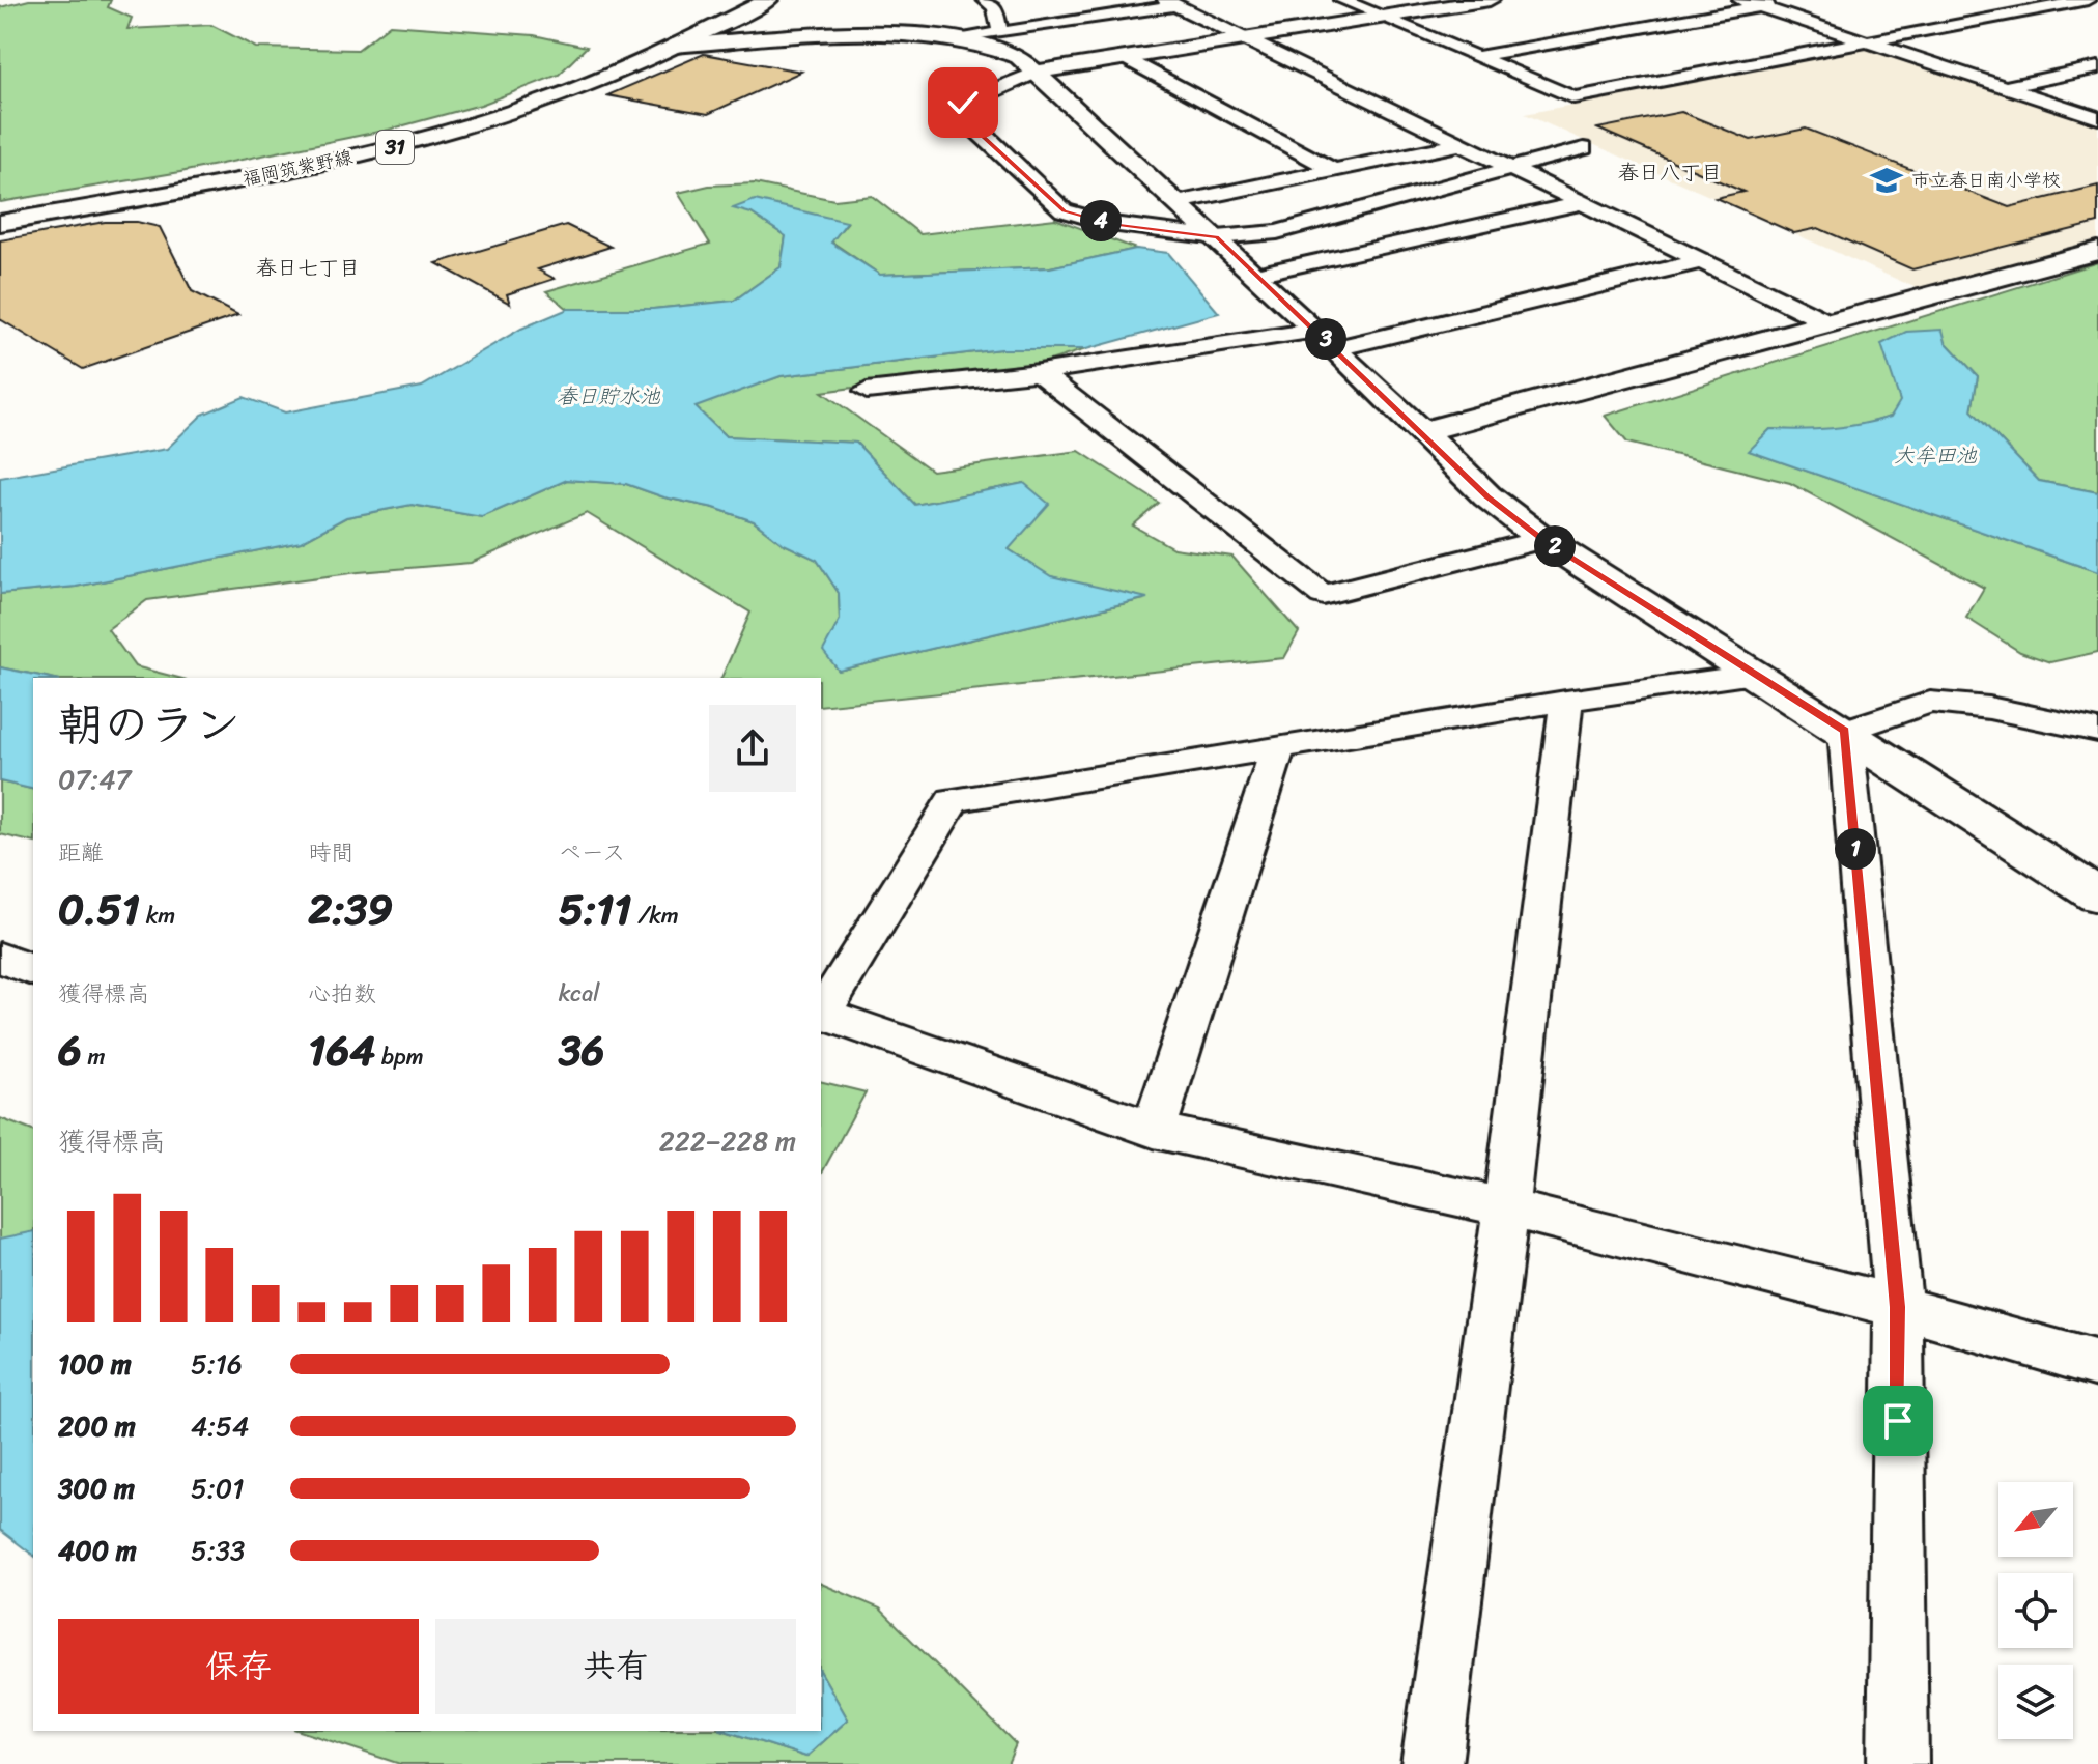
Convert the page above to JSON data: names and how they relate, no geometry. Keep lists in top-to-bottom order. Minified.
{"streets":{"street":["31","福岡筑紫野線"]},"districts":["春日八丁目","春日七丁目"],"water":["春日貯水池","大牟田池"],"places":{"school or university":["市立春日南小学校"]},"north":"bottom left","page":{"pins":["4","3","2","1"],"heading":["朝のラン","07:47"],"stats":[["距離","0.51 km"],["時間","2:39"],["ペース","5:11 /km"],["獲得標高","6 m"],["心拍数","164 bpm"],["kcal","36"]],"chart":["獲得標高","222–228 m"],"list":[{"name":"100 m","note":"5:16"},{"name":"200 m","note":"4:54"},{"name":"300 m","note":"5:01"},{"name":"400 m","note":"5:33"}],"buttons":["保存","共有"]}}
